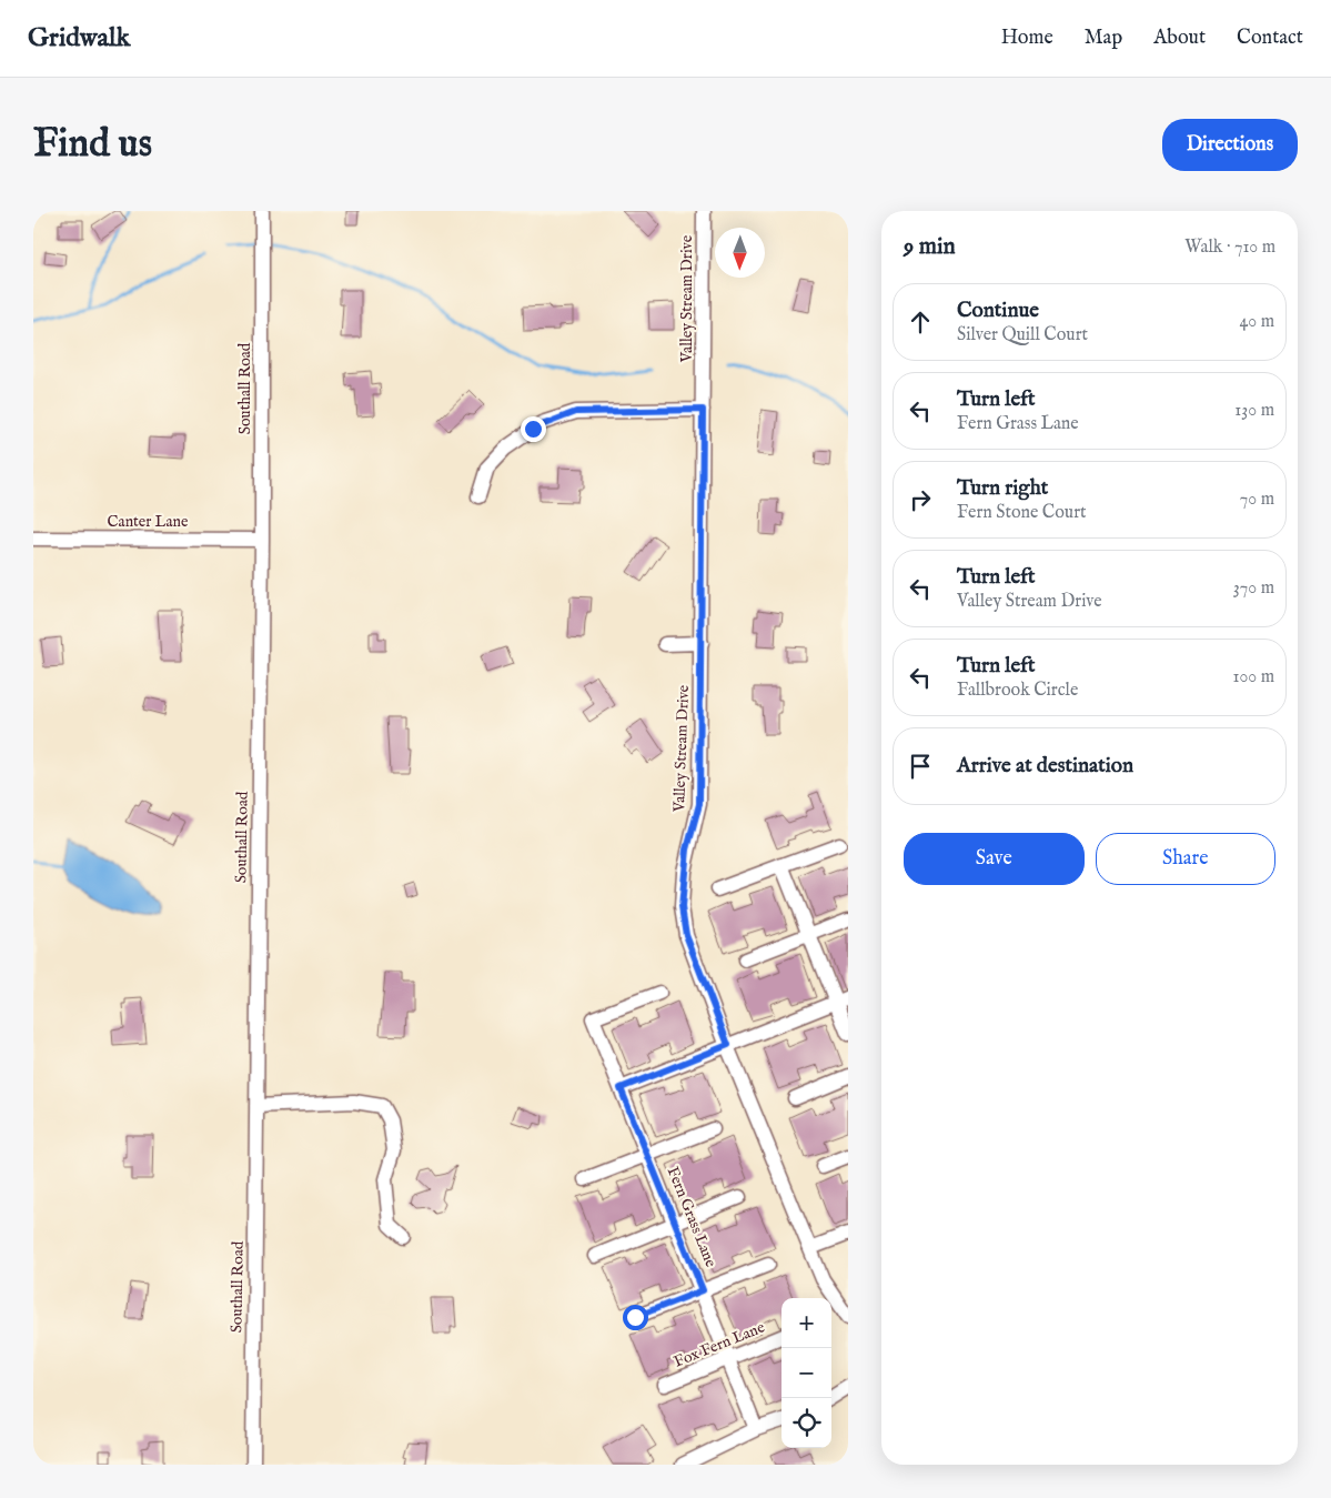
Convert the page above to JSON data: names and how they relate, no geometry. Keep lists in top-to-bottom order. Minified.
{"streets":{"street":["Valley Stream Drive","Southall Road","Canter Lane","Fern Grass Lane","Fox Fern Lane"]},"crossings":[["Southall Road","Canter Lane"],["Fern Grass Lane","Fox Fern Lane"]],"north":"bottom","page":{"header":"Gridwalk","nav":["Home","Map","About","Contact"],"buttons":["Directions",["Save","Share"]],"title":"Find us","heading":["9 min","Walk · 710 m"],"list":[["Continue","Silver Quill Court","40 m"],["Turn left","Fern Grass Lane","130 m"],["Turn right","Fern Stone Court","70 m"],["Turn left","Valley Stream Drive","370 m"],["Turn left","Fallbrook Circle","100 m"],"Arrive at destination"],"map_buttons":["+","−"]}}
